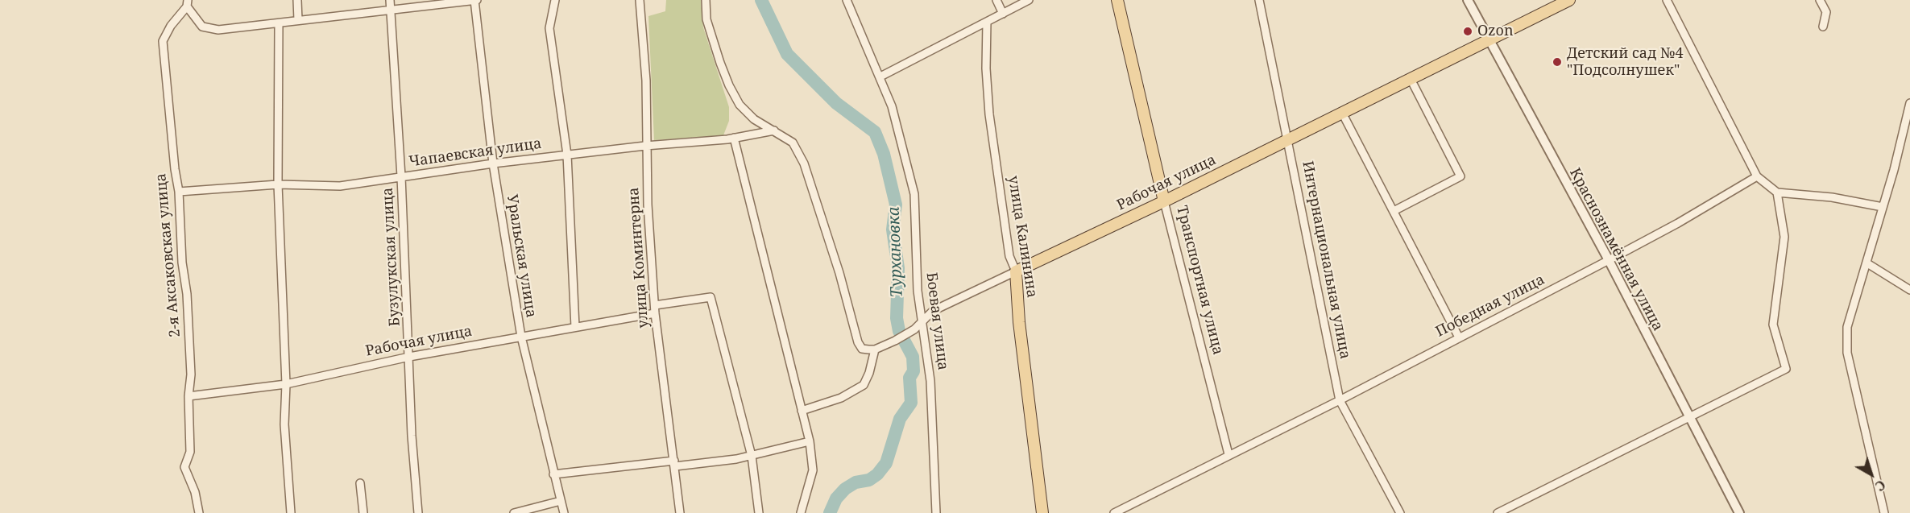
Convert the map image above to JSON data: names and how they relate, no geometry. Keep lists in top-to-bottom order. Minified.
{"streets":{"main road":["Рабочая улица","улица Калинина","Транспортная улица"],"street":["Чапаевская улица","Краснознамённая улица","2-я Аксаковская улица","Уральская улица","Бузулукская улица","улица Коминтерна","Интернациональная улица","Победная улица","Боевая улица"]},"crossings":[["Чапаевская улица","2-я Аксаковская улица"],["Чапаевская улица","Уральская улица"],["Чапаевская улица","Бузулукская улица"],["Чапаевская улица","улица Коминтерна"],["Рабочая улица","улица Калинина"],["Рабочая улица","Краснознамённая улица"],["Рабочая улица","2-я Аксаковская улица"],["Рабочая улица","Уральская улица"],["Рабочая улица","Бузулукская улица"],["Рабочая улица","улица Коминтерна"],["Рабочая улица","Интернациональная улица"],["Рабочая улица","Транспортная улица"],["Рабочая улица","Боевая улица"],["Краснознамённая улица","Победная улица"],["Интернациональная улица","Победная улица"],["Транспортная улица","Победная улица"]],"water":["Турхановка"],"places":["Ozon","Детский сад №4 \"Подсолнушек\""],"north":"bottom right"}
